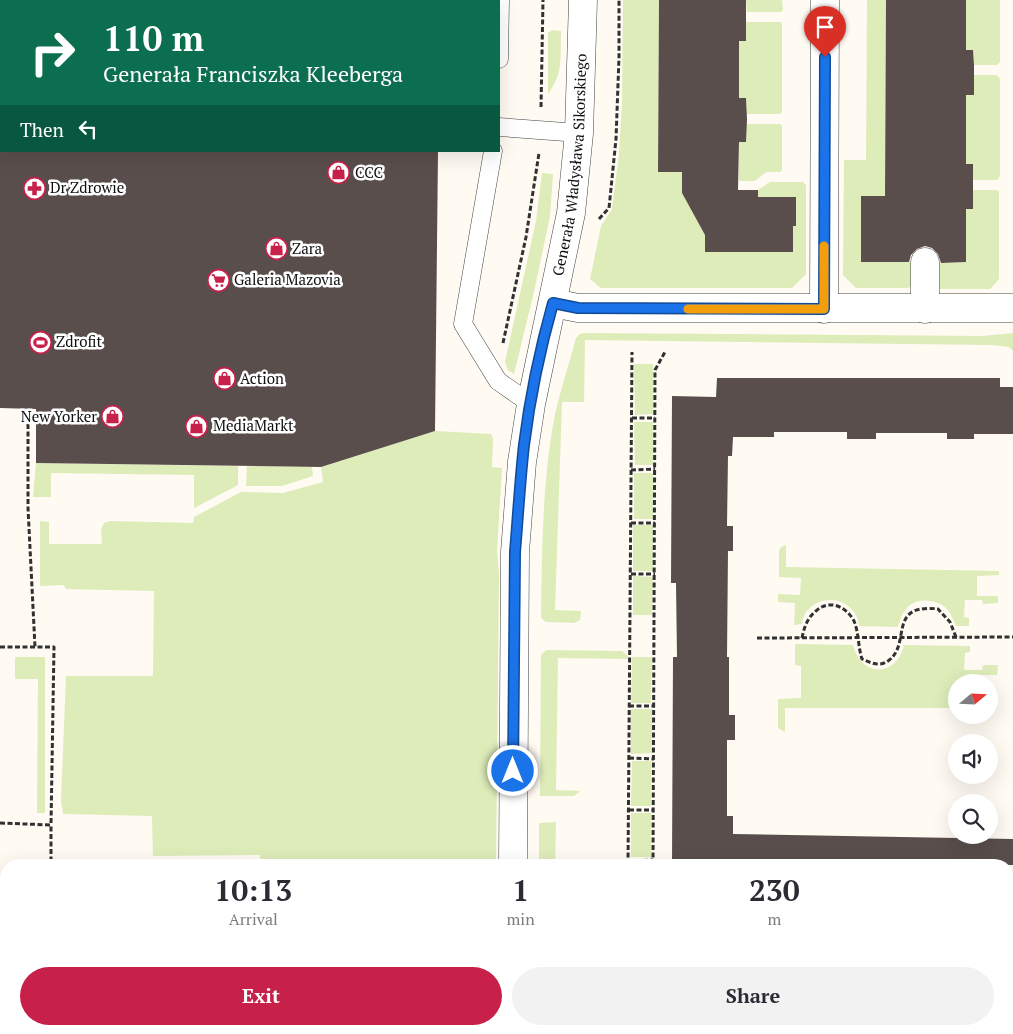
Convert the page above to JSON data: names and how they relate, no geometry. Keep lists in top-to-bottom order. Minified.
{"streets":{"street":["Generała Władysława Sikorskiego"]},"places":{"shop":["CCC","Zara","Action","New Yorker","MediaMarkt"],"pharmacy":["Dr Zdrowie"],"supermarket":["Galeria Mazovia"],"sports":["Zdrofit"]},"north":"right","page":{"turn":["110 m","Generała Franciszka Kleeberga"],"then":"Then","eta":["10:13","Arrival","1","min","230","m"],"buttons":["Exit","Share"]}}
